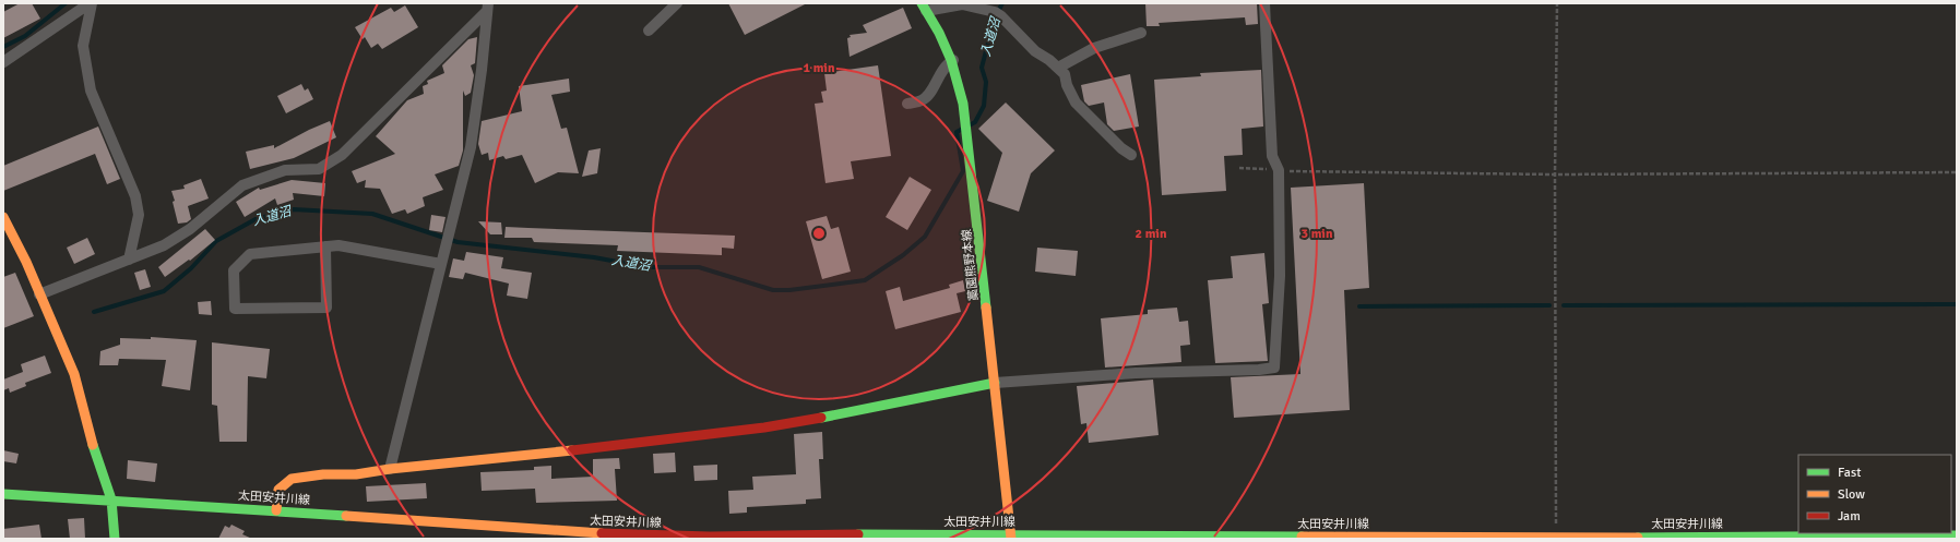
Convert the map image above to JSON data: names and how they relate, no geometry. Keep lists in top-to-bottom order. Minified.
{"streets":{"main road":["藁園熊野本線","太田安井川線"]},"crossings":[["藁園熊野本線","太田安井川線"]],"water":["入道沼"],"legend":["Fast","Slow","Jam"],"rings":["1 min","2 min","3 min"]}
